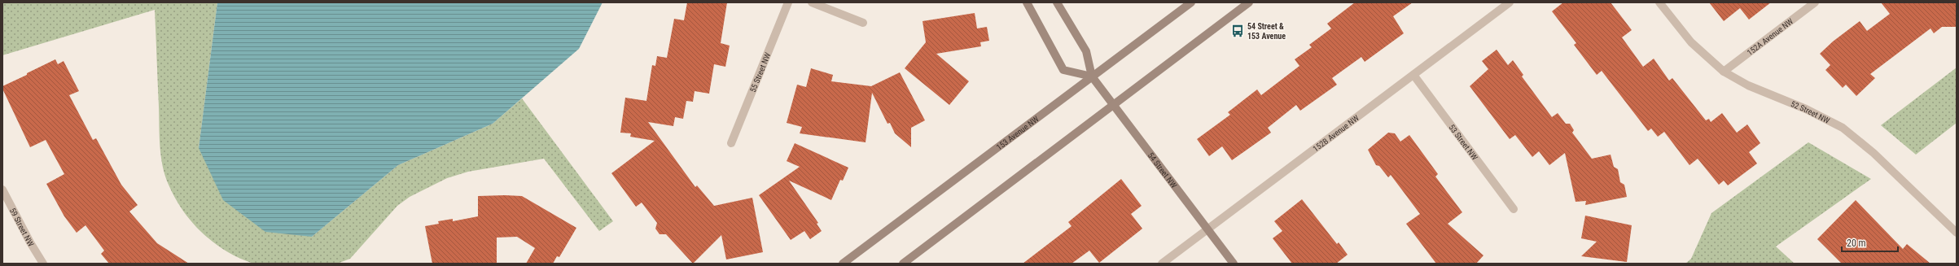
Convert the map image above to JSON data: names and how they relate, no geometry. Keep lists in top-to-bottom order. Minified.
{"streets":{"main road":["153 Avenue NW","54 Street NW"],"street":["152A Avenue NW","55 Street NW","52 Street NW","152B Avenue NW","53 Street NW","59 Street NW"]},"crossings":[["152A Avenue NW","52 Street NW"],["153 Avenue NW","54 Street NW"],["152B Avenue NW","53 Street NW"],["152B Avenue NW","54 Street NW"]],"places":{"bus stop":["54 Street & 153 Avenue"]},"scale_bar":"20 m"}
